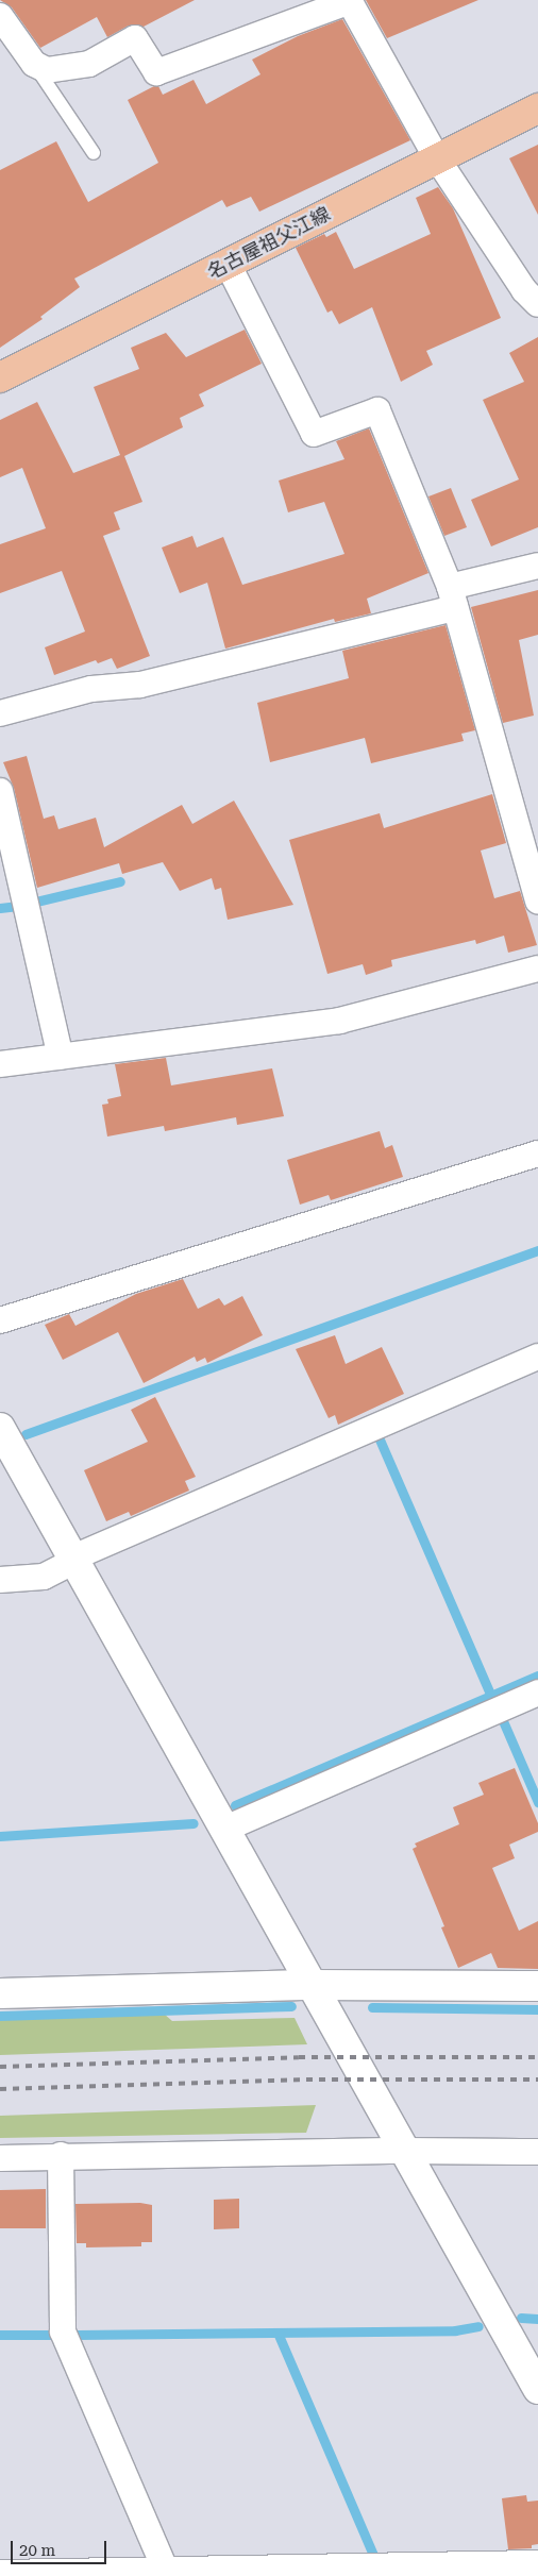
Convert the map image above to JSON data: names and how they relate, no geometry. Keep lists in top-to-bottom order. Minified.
{"streets":{"main road":["名古屋祖父江線"]},"scale_bar":"20 m"}
